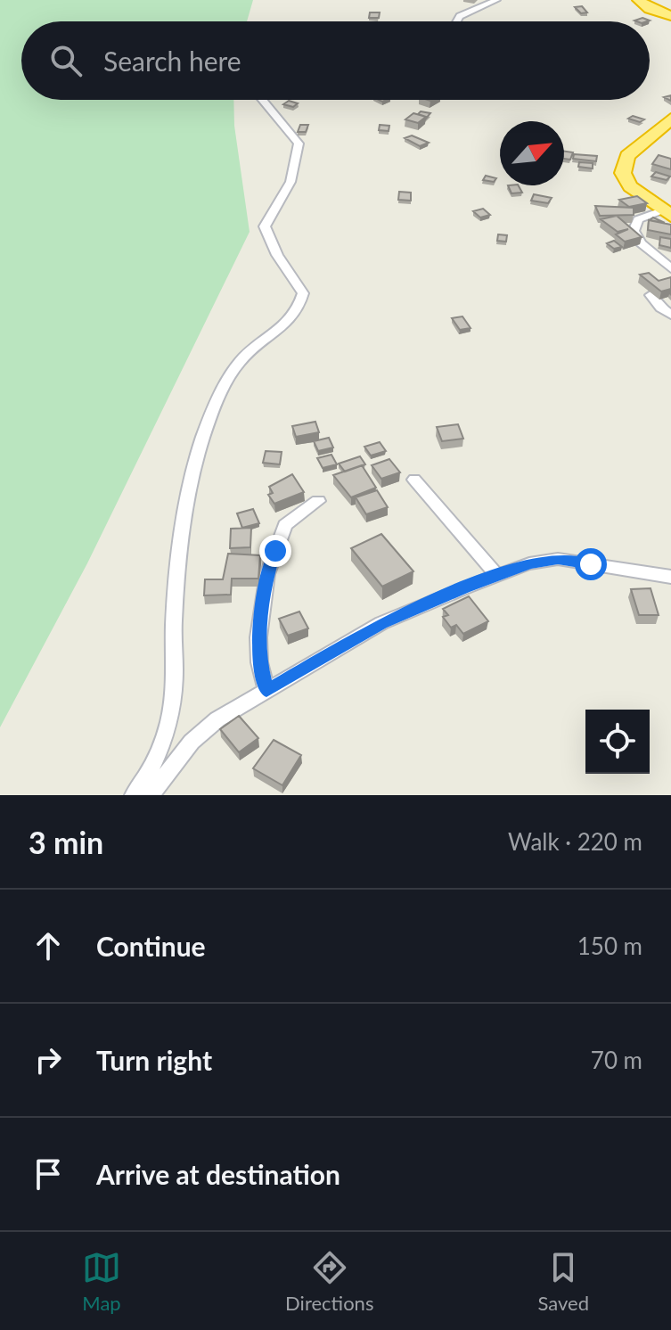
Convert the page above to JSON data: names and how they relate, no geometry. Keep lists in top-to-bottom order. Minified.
{"north":"top right","page":{"search":"Search here","heading":["3 min","Walk · 220 m"],"list":[["Continue","150 m"],["Turn right","70 m"],"Arrive at destination"],"nav":["Map","Directions","Saved"]}}
